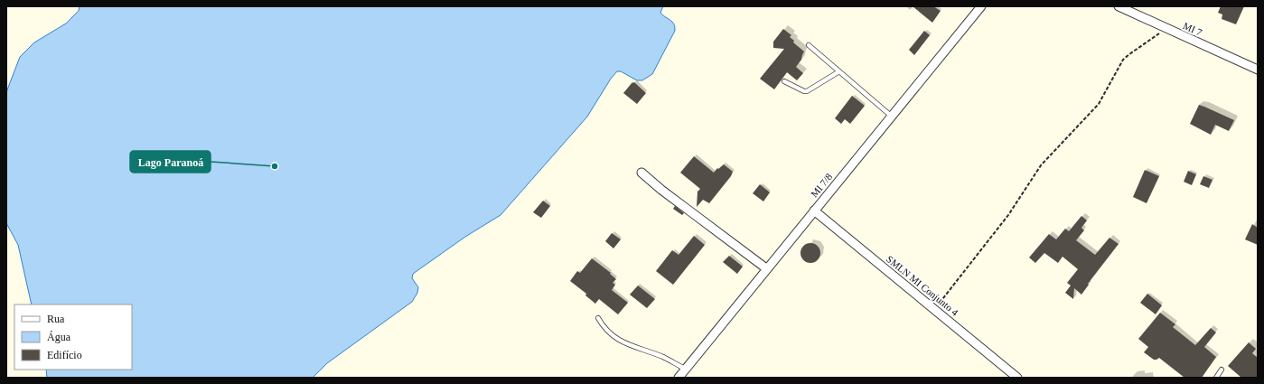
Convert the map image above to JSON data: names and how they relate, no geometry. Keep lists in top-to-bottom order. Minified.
{"streets":{"street":["MI 7","MI 7/8","SMLN MI Conjunto 4"]},"crossings":[["MI 7/8","SMLN MI Conjunto 4"]],"places":["Lago Paranoá"],"legend":["Rua","Água","Edifício"]}
